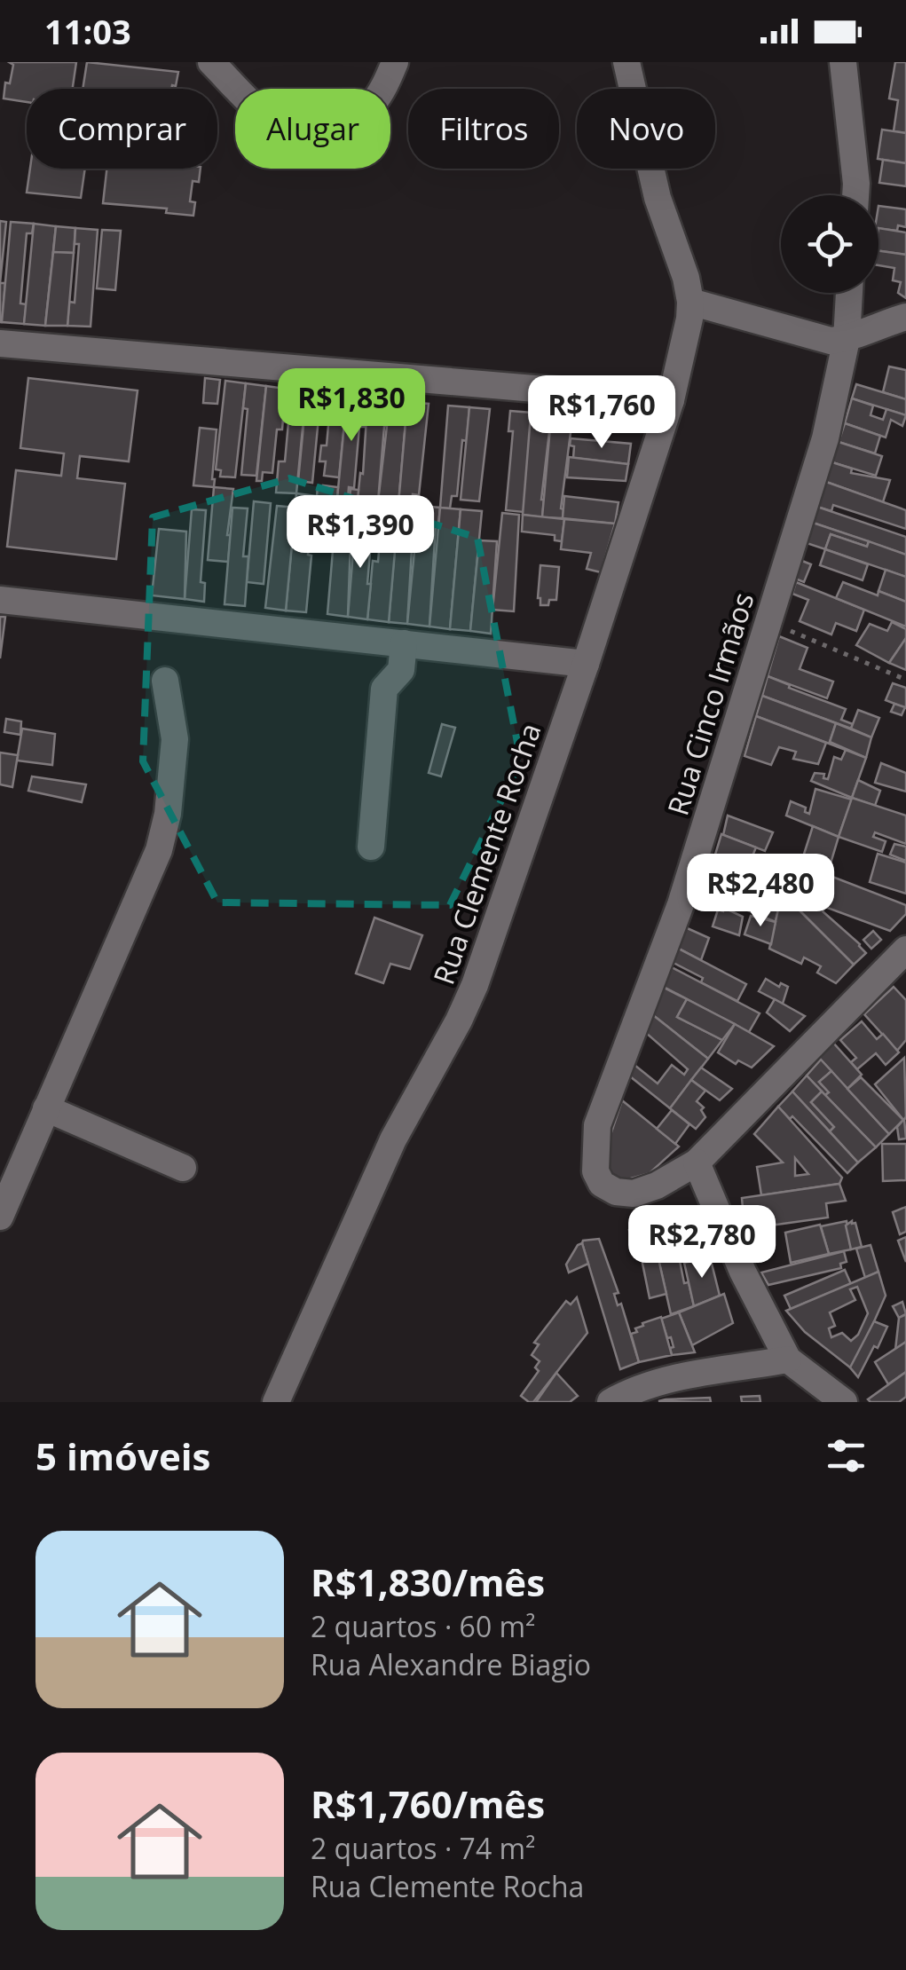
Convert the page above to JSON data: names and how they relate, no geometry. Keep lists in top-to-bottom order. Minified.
{"streets":{"street":["Rua Cinco Irmãos","Rua Clemente Rocha"]},"page":{"status":"11:03","chip":["Comprar","Alugar","Filtros","Novo"],"price":["R$1,830","R$1,760","R$1,390","R$2,480","R$2,780"],"heading":"5 imóveis","list":[{"name":"R$1,830/mês","note":"2 quartos · 60 m² · Rua Alexandre Biagio"},{"name":"R$1,760/mês","note":"2 quartos · 74 m² · Rua Clemente Rocha"}]}}
